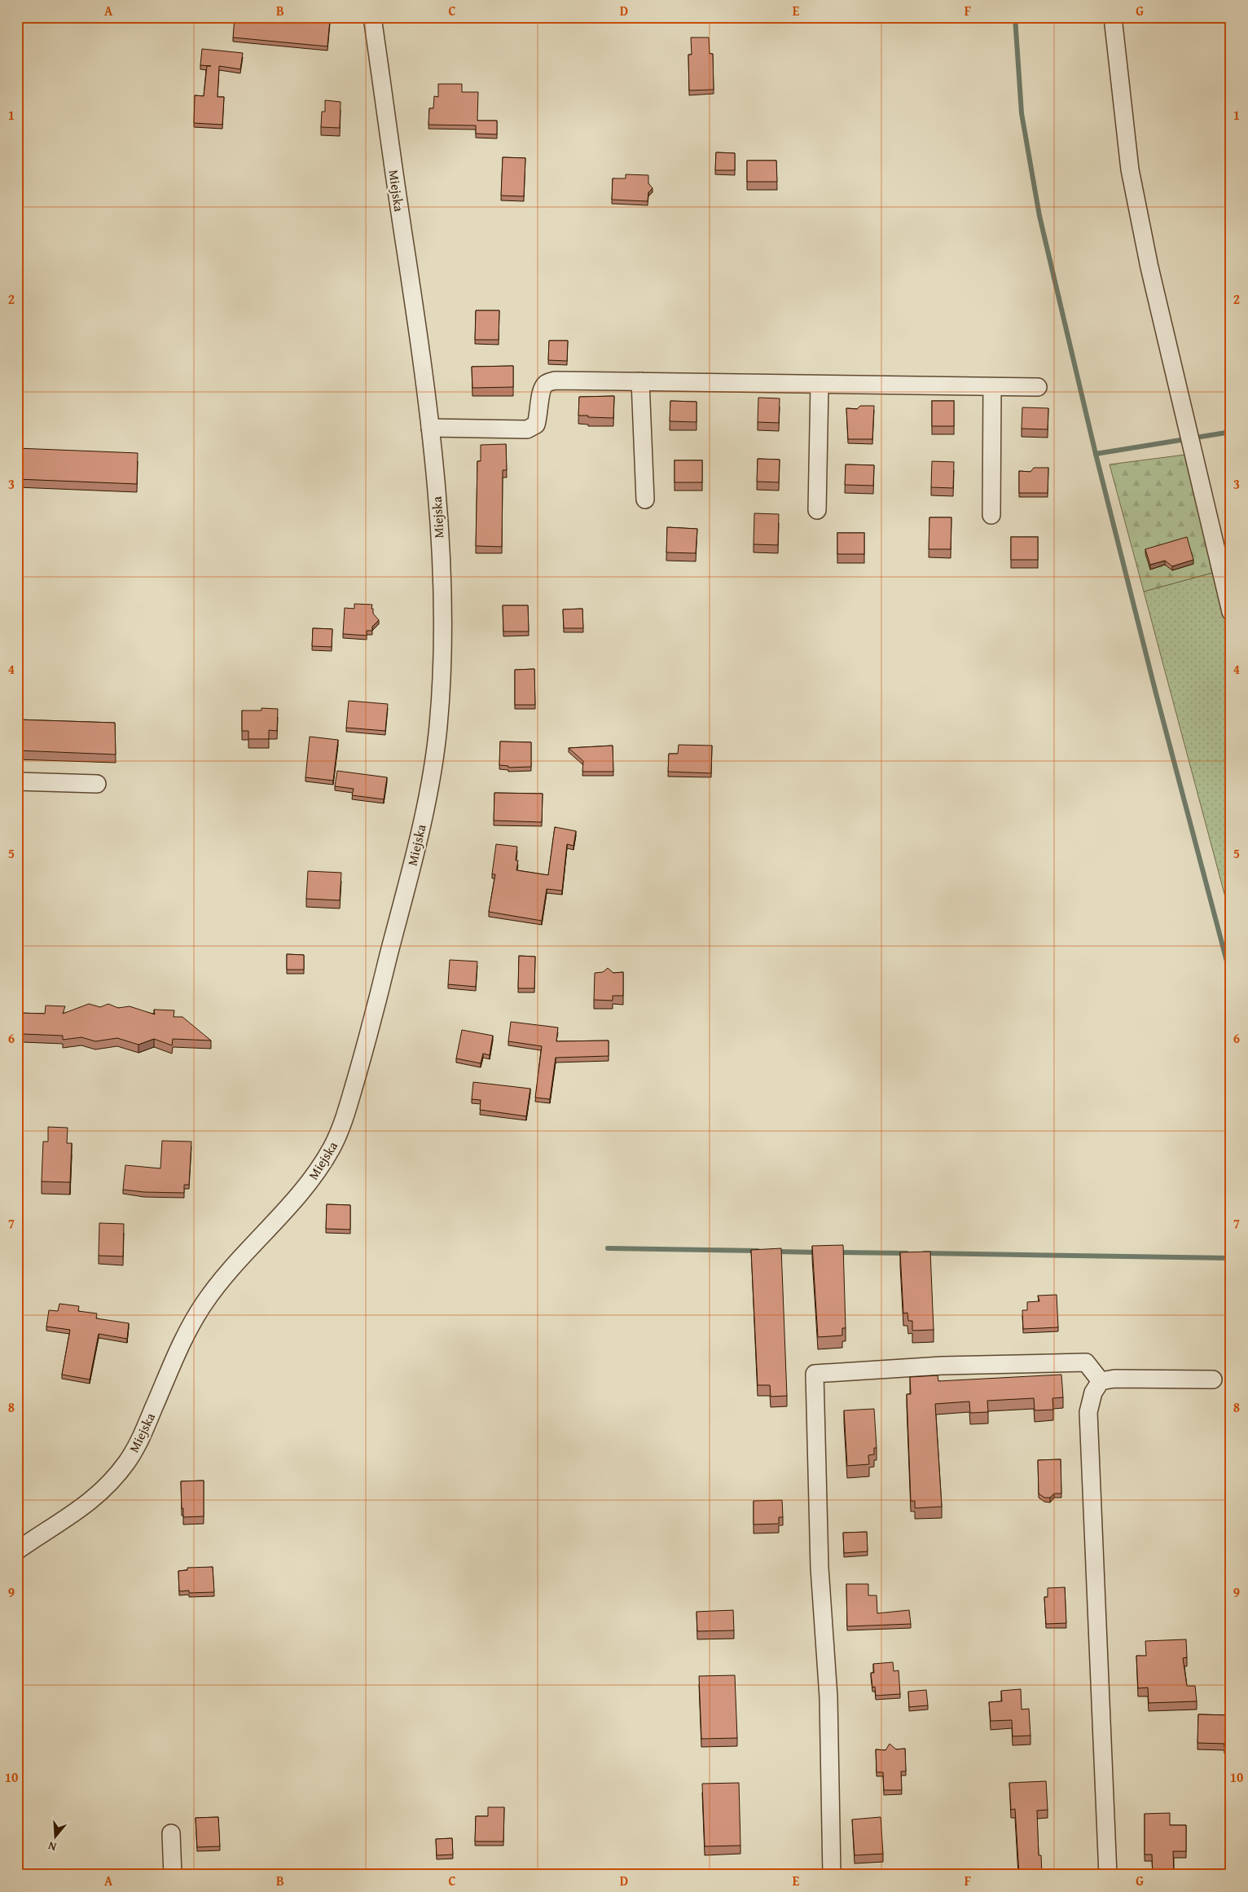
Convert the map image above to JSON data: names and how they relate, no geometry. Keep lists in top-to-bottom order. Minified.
{"streets":{"street":["Miejska"]},"north":"bottom","grid":{"columns":["A","B","C","D","E","F","G"],"rows":["1","2","3","4","5","6","7","8","9","10"]}}
